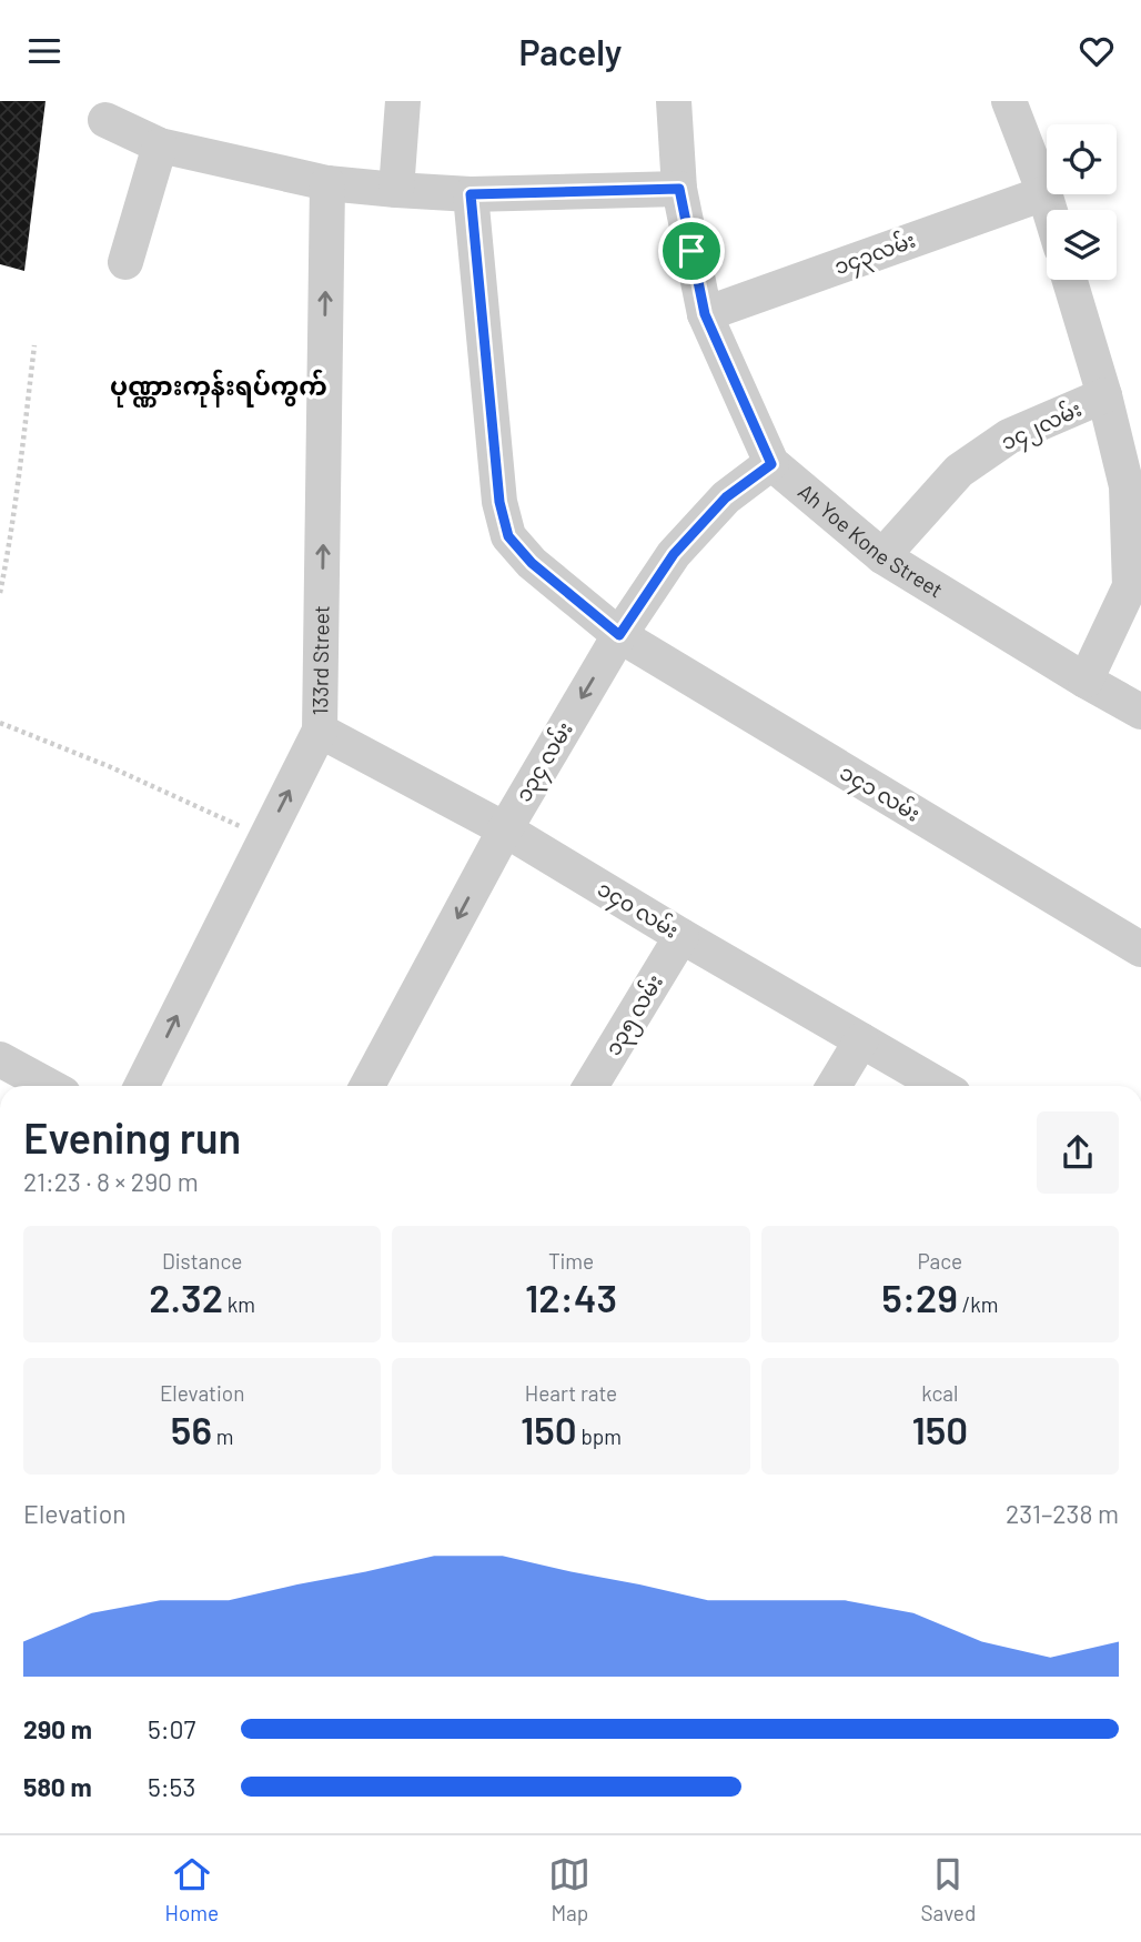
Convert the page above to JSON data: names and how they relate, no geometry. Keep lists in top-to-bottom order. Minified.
{"streets":{"street":["၁၄၃လမ်း","၁၄၂လမ်း","Ah Yoe Kone Street","133rd Street","၁၃၄ လမ်း","၁၄၁ လမ်း","၁၄၀ လမ်း","၁၃၅ လမ်း"]},"crossings":[["၁၄၃လမ်း","Ah Yoe Kone Street"],["၁၄၂လမ်း","Ah Yoe Kone Street"],["Ah Yoe Kone Street","၁၃၄ လမ်း"],["133rd Street","၁၄၀ လမ်း"],["၁၃၄ လမ်း","၁၄၁ လမ်း"],["၁၃၄ လမ်း","၁၄၀ လမ်း"],["၁၄၀ လမ်း","၁၃၅ လမ်း"]],"one_way":["133rd Street","၁၃၄ လမ်း"],"districts":["ပုဏ္ဏားကုန်းရပ်ကွက်"],"page":{"header":"Pacely","heading":["Evening run","21:23 · 8 × 290 m"],"stats":[["Distance","2.32 km"],["Time","12:43"],["Pace","5:29 /km"],["Elevation","56 m"],["Heart rate","150 bpm"],["kcal","150"]],"chart":["Elevation","231–238 m"],"list":[{"name":"290 m","note":"5:07"},{"name":"580 m","note":"5:53"}],"tabs":["Home","Map","Saved"]}}
